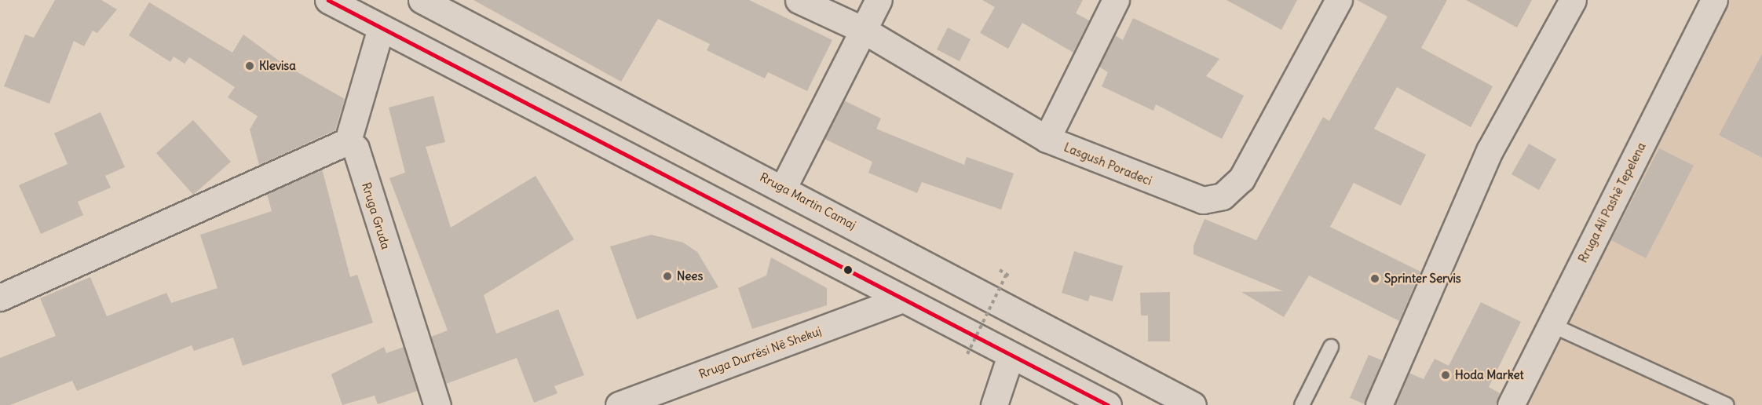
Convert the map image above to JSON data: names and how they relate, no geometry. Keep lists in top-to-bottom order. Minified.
{"streets":{"main road":["Lasgush Poradeci","Rruga Martin Camaj","Rruga Ali Pashë Tepelena","Rruga Gruda","Rruga Durrësi Në Shekuj"]},"places":["Klevisa","Nees","Sprinter Servis","Hoda Market"]}
